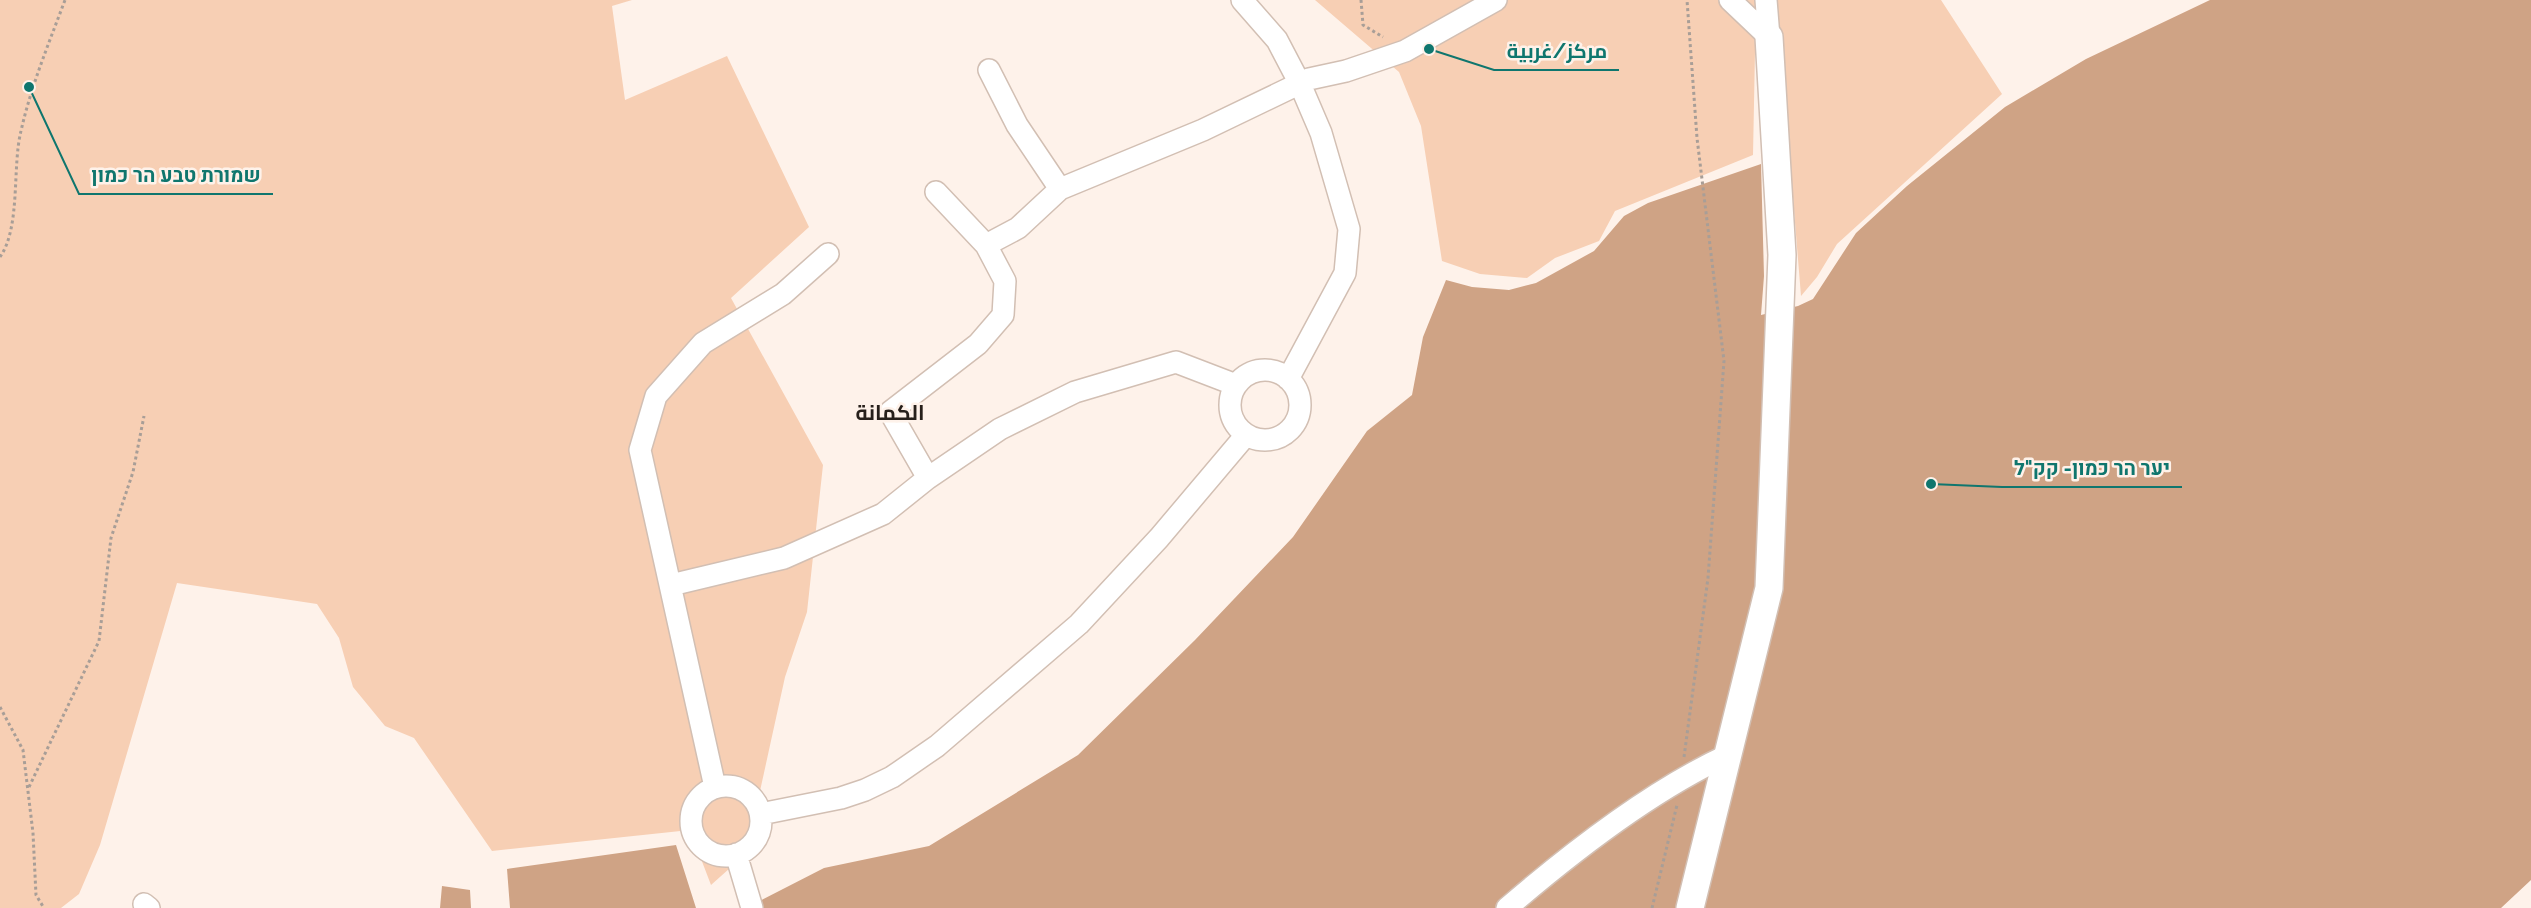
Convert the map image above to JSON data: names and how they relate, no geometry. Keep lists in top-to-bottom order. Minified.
{"districts":["الكمانة"],"places":["مركز/غربية","שמורת טבע הר כמון","יער הר כמון- קק\"ל"]}
